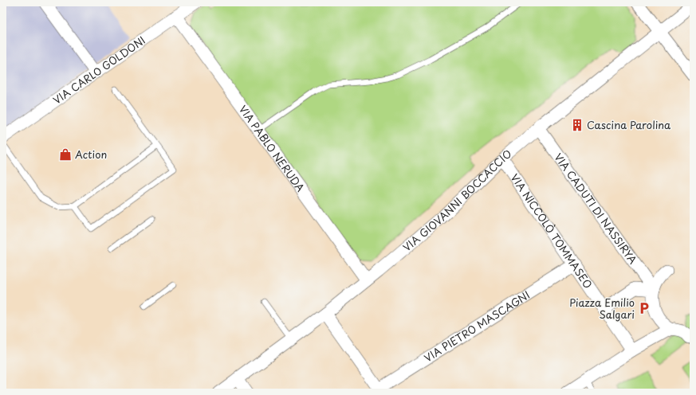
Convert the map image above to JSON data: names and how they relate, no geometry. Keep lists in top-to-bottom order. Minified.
{"streets":{"street":["VIA CARLO GOLDONI","VIA PABLO NERUDA","VIA GIOVANNI BOCCACCIO","VIA CADUTI DI NASSIRYA","VIA NICCOLÒ TOMMASEO","VIA PIETRO MASCAGNI"]},"crossings":[["VIA CARLO GOLDONI","VIA PABLO NERUDA"],["VIA PABLO NERUDA","VIA GIOVANNI BOCCACCIO"],["VIA GIOVANNI BOCCACCIO","VIA CADUTI DI NASSIRYA"],["VIA GIOVANNI BOCCACCIO","VIA NICCOLÒ TOMMASEO"],["VIA NICCOLÒ TOMMASEO","VIA PIETRO MASCAGNI"]],"places":{"building":["Cascina Parolina"],"shop":["Action"],"parking":["Piazza Emilio Salgari"]}}
